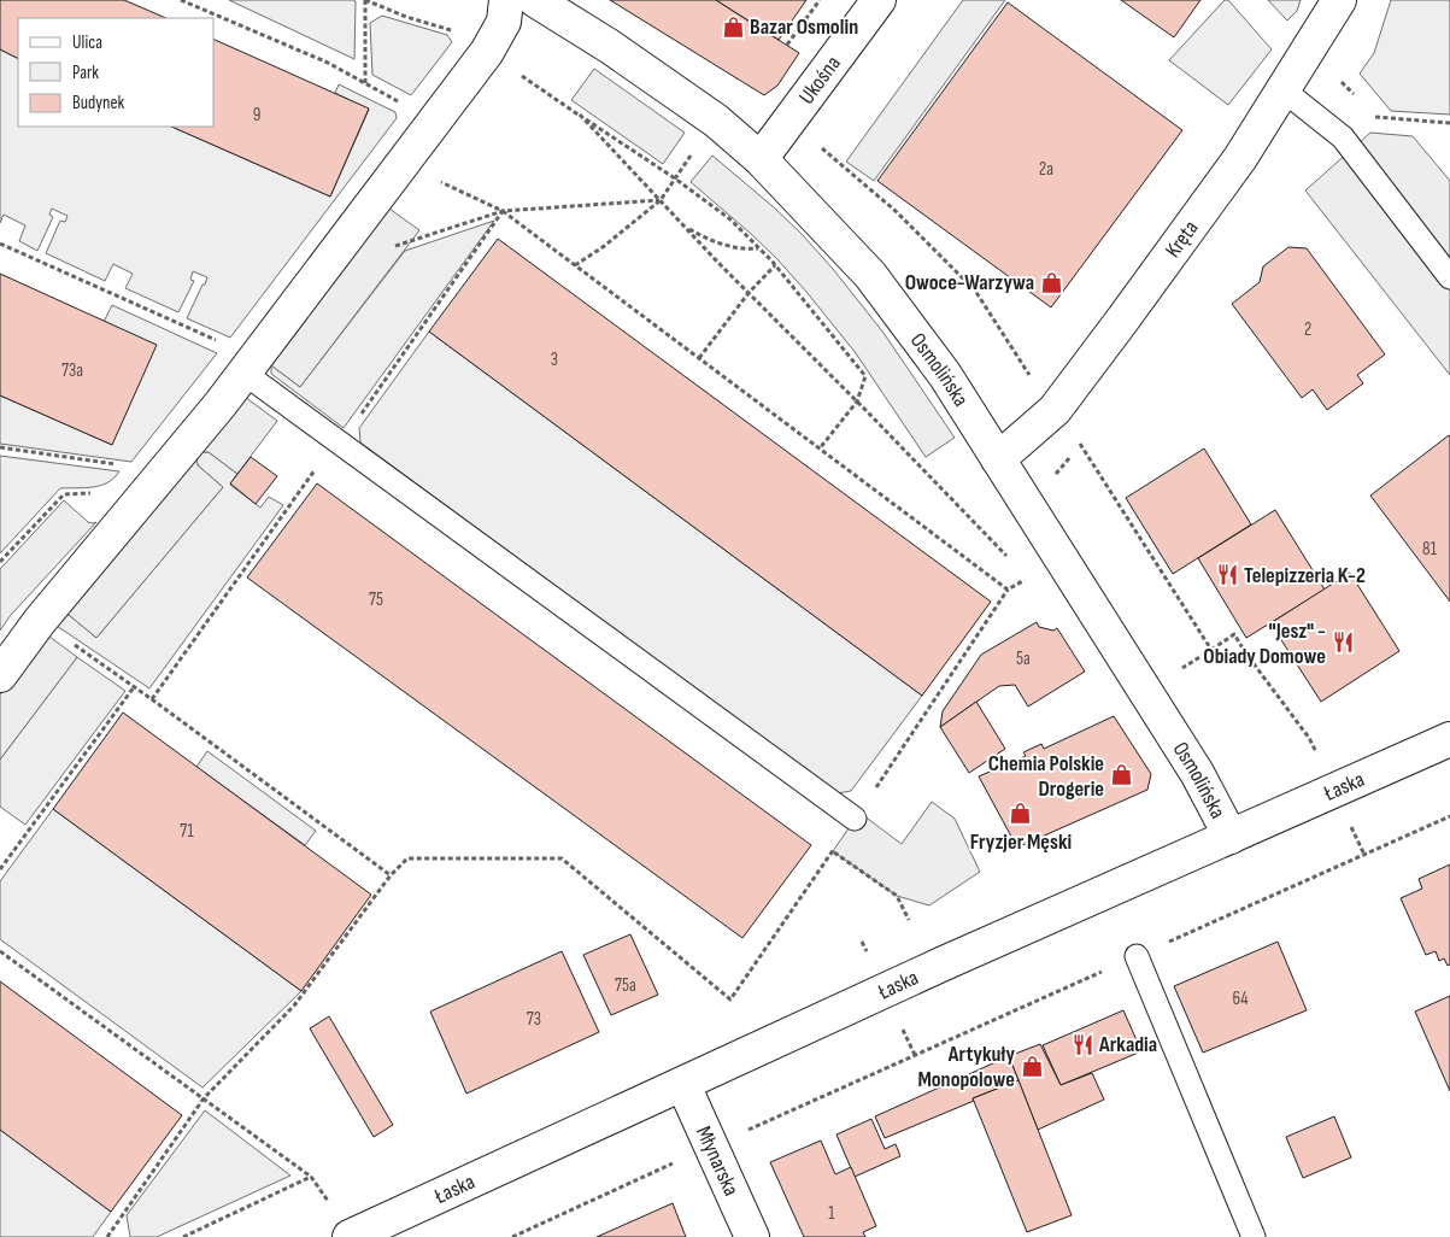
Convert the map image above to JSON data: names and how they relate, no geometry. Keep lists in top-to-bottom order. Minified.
{"streets":{"street":["Ukośna","Kręta","Osmolińska","Łaska","Młynarska"]},"crossings":[["Ukośna","Osmolińska"],["Kręta","Osmolińska"],["Osmolińska","Łaska"],["Łaska","Młynarska"]],"places":{"shop":["Bazar Osmolin","Owoce-Warzywa","Chemia Polskie Drogerie","Fryzjer Męski","Artykuły Monopolowe"],"restaurant":["Telepizzeria K-2","\"Jesz\" - Obiady Domowe","Arkadia"]},"house_numbers":["9","2a","2","3","73a","81","75","5a","71","75a","64","73","1"],"legend":["Ulica","Park","Budynek"]}
